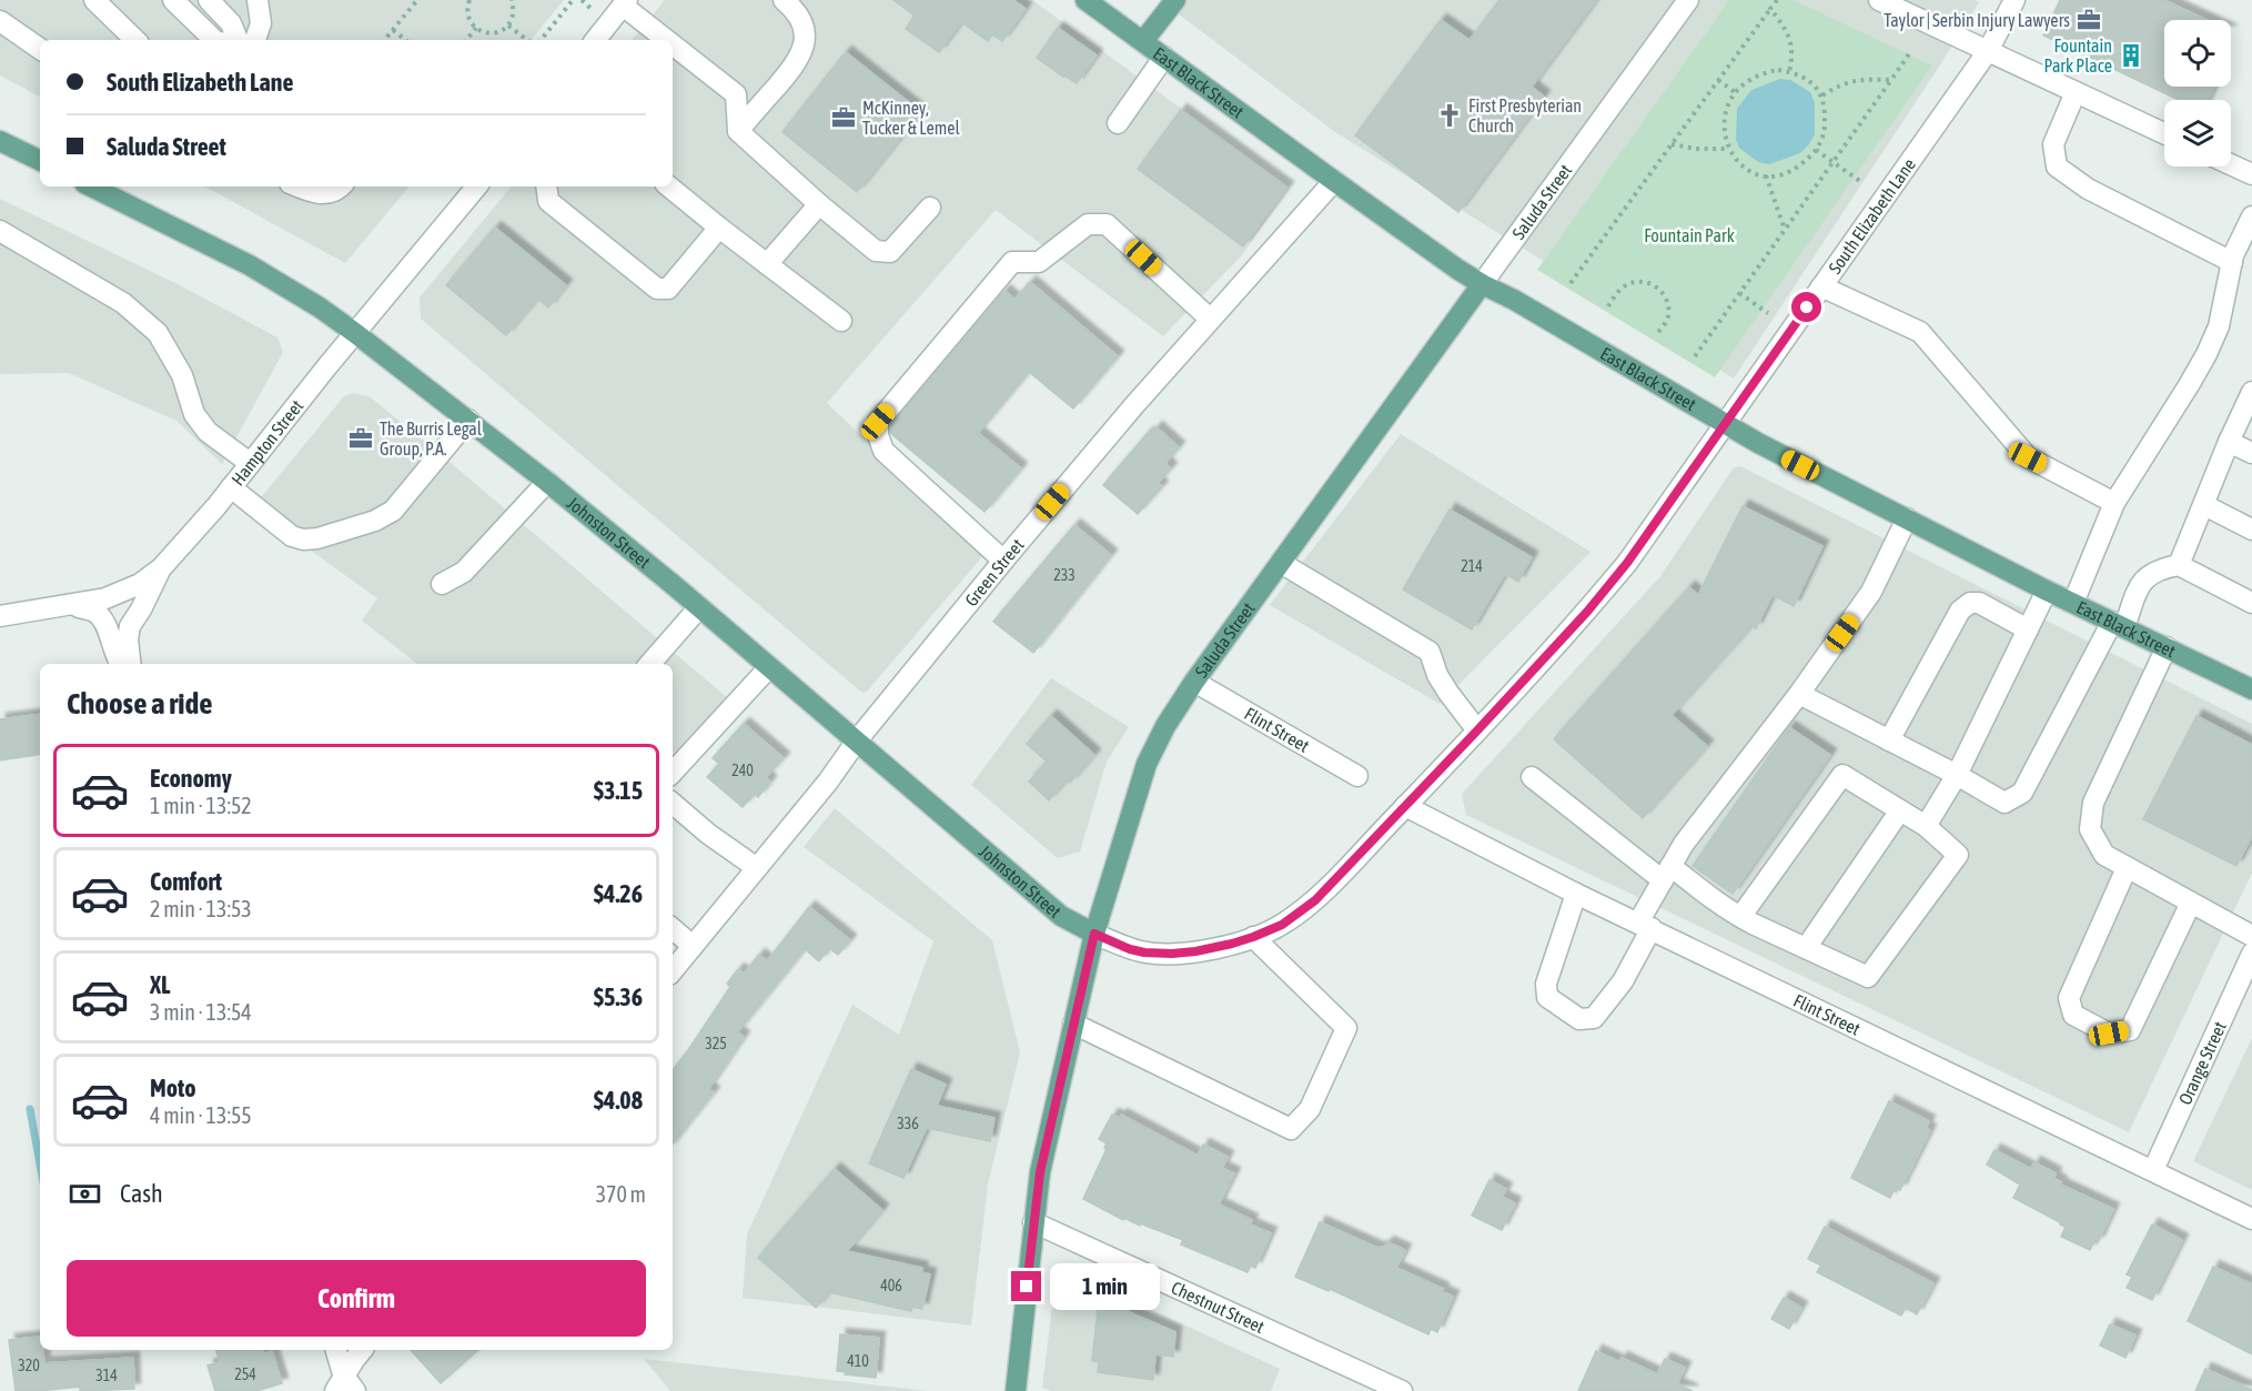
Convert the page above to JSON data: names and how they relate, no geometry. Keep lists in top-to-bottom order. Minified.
{"streets":{"main road":["East Black Street","Saluda Street","Johnston Street"],"street":["South Elizabeth Lane","Hampton Street","Green Street","Flint Street","Orange Street","Chestnut Street"]},"crossings":[["East Black Street","Saluda Street"],["East Black Street","South Elizabeth Lane"],["East Black Street","Green Street"],["Saluda Street","South Elizabeth Lane"],["Saluda Street","Johnston Street"],["Saluda Street","Flint Street"],["Saluda Street","Chestnut Street"],["South Elizabeth Lane","Johnston Street"],["South Elizabeth Lane","Flint Street"],["Hampton Street","Johnston Street"],["Johnston Street","Green Street"],["Flint Street","Orange Street"]],"parks":["Fountain Park"],"places":{"office":["Taylor | Serbin Injury Lawyers","McKinney, Tucker & Lemel","The Burris Legal Group, P.A."],"building":["Fountain Park Place"],"church":["First Presbyterian Church"]},"house_numbers":["214","233","240","325","336","406","410","320","254","314"],"page":{"banner":["South Elizabeth Lane","Saluda Street"],"heading":"Choose a ride","list":[{"name":"Economy","note":"1 min · 13:52","value":"$3.15"},{"name":"Comfort","note":"2 min · 13:53","value":"$4.26"},{"name":"XL","note":"3 min · 13:54","value":"$5.36"},{"name":"Moto","note":"4 min · 13:55","value":"$4.08"}],"pay":["Cash","370 m"],"buttons":"Confirm","bubble":"1 min"}}
